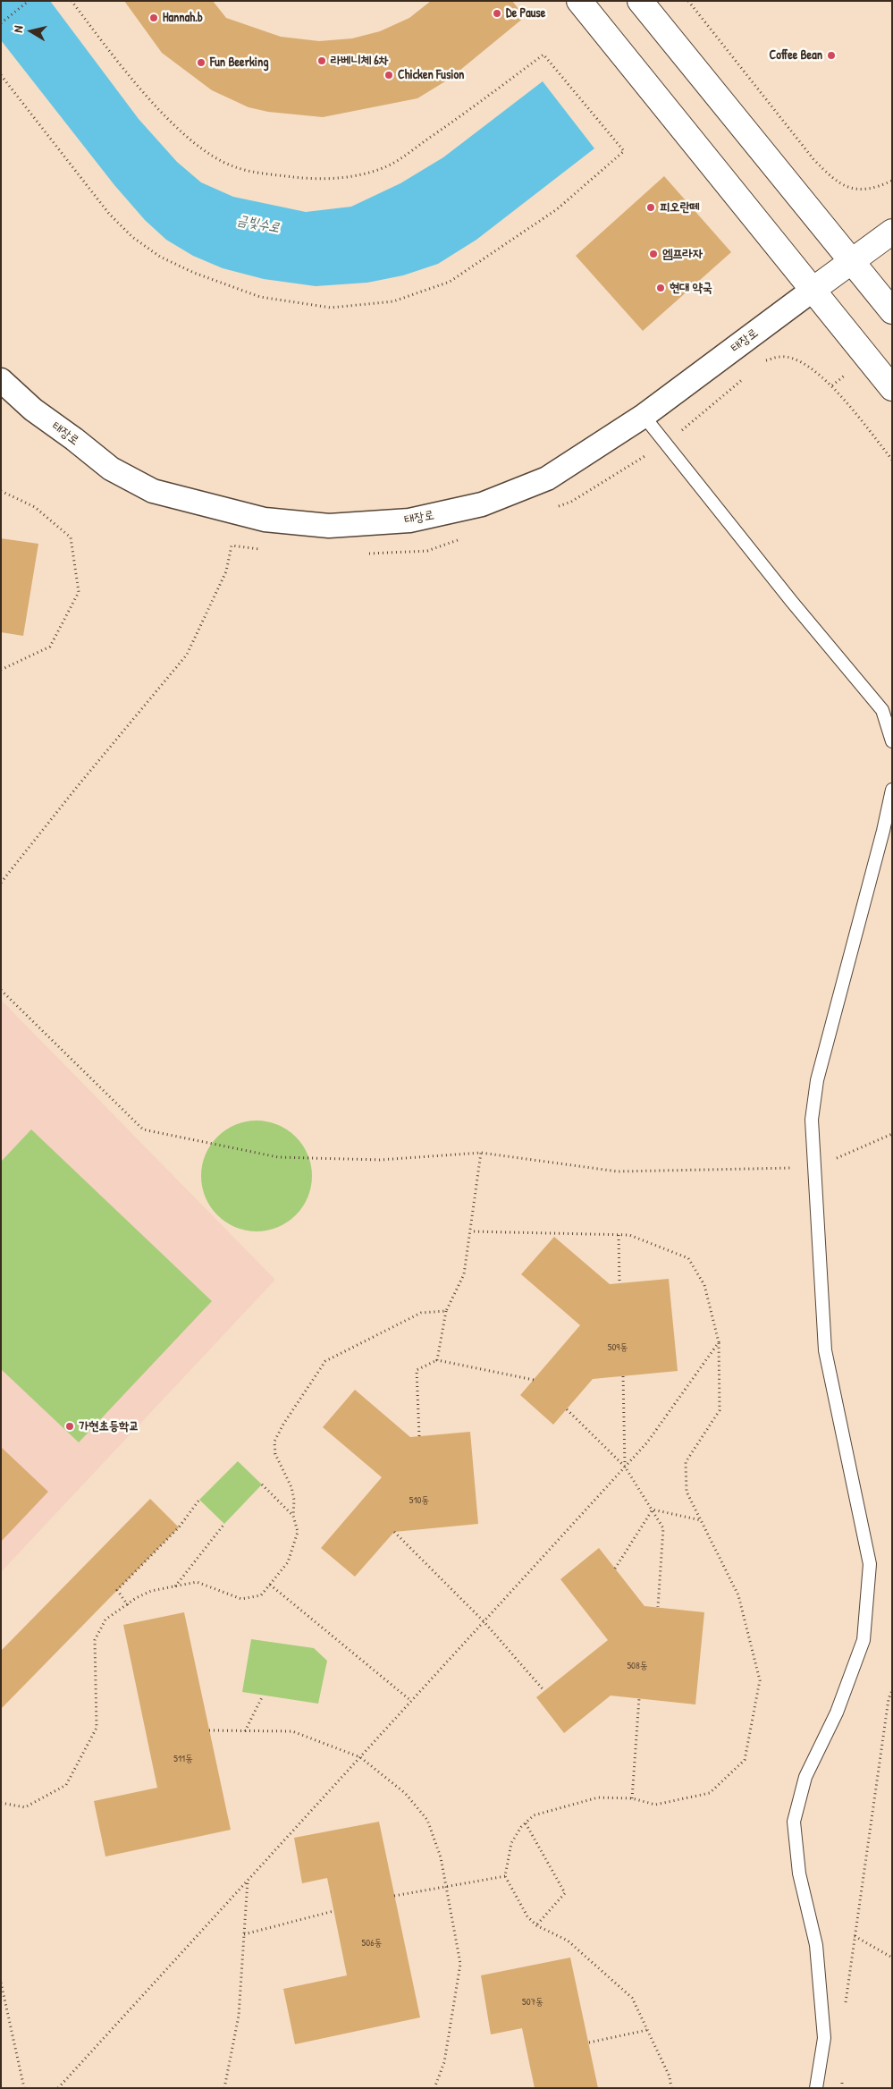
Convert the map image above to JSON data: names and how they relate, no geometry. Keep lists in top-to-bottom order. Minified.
{"streets":{"street":["태장로"]},"water":["금빛수로"],"places":["De Pause","Hannah.b","Coffee Bean","라베니체 6차","Fun Beerking","Chicken Fusion","피오란떼","엠프라자","현대 약국","가현초등학교"],"house_numbers":["509동","510동","508동","511동","506동","507동"],"north":"left"}
